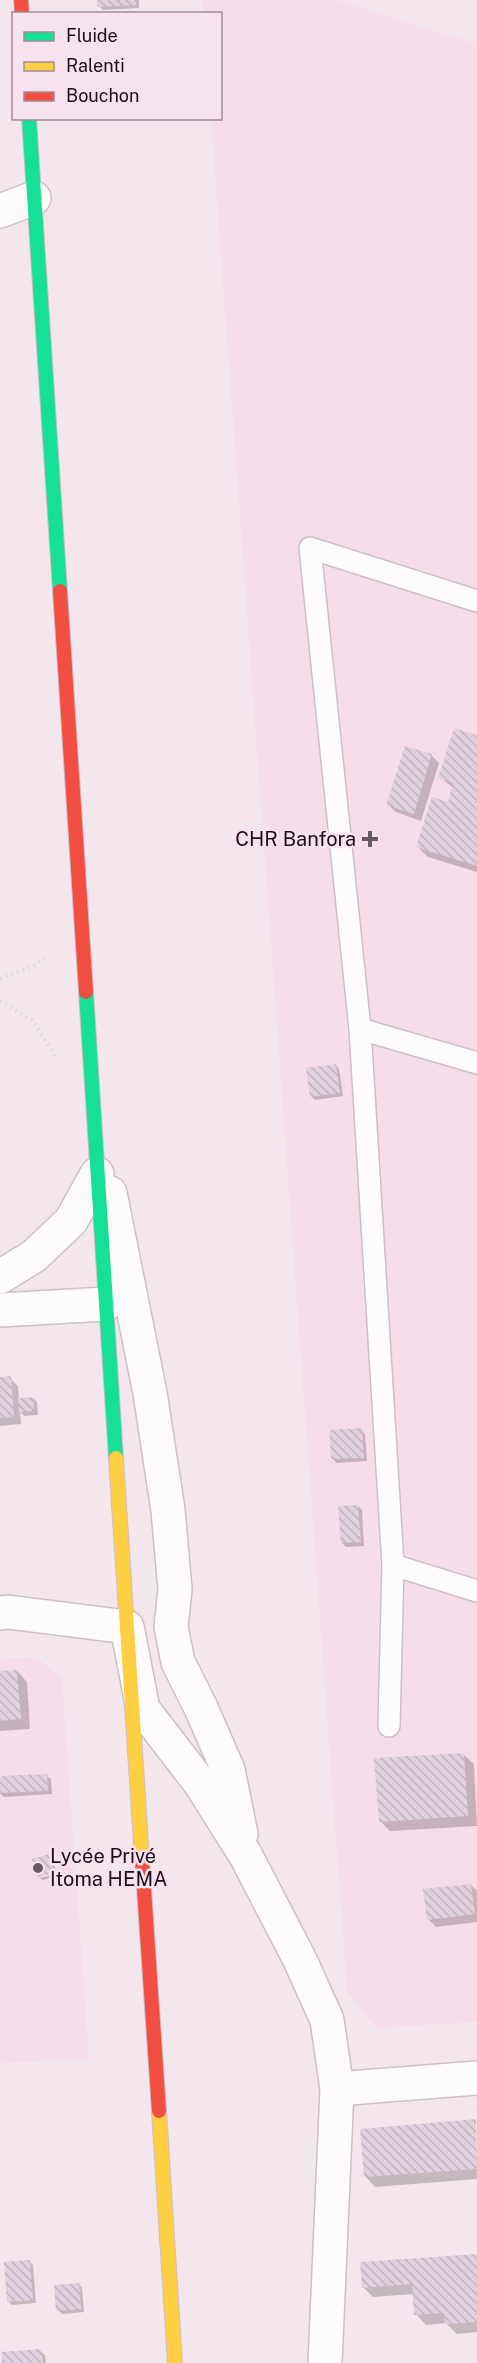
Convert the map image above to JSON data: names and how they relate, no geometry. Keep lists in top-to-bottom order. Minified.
{"places":{"health":["CHR Banfora"],"other":["Lycée Privé Itoma HEMA"]},"legend":["Fluide","Ralenti","Bouchon"]}
